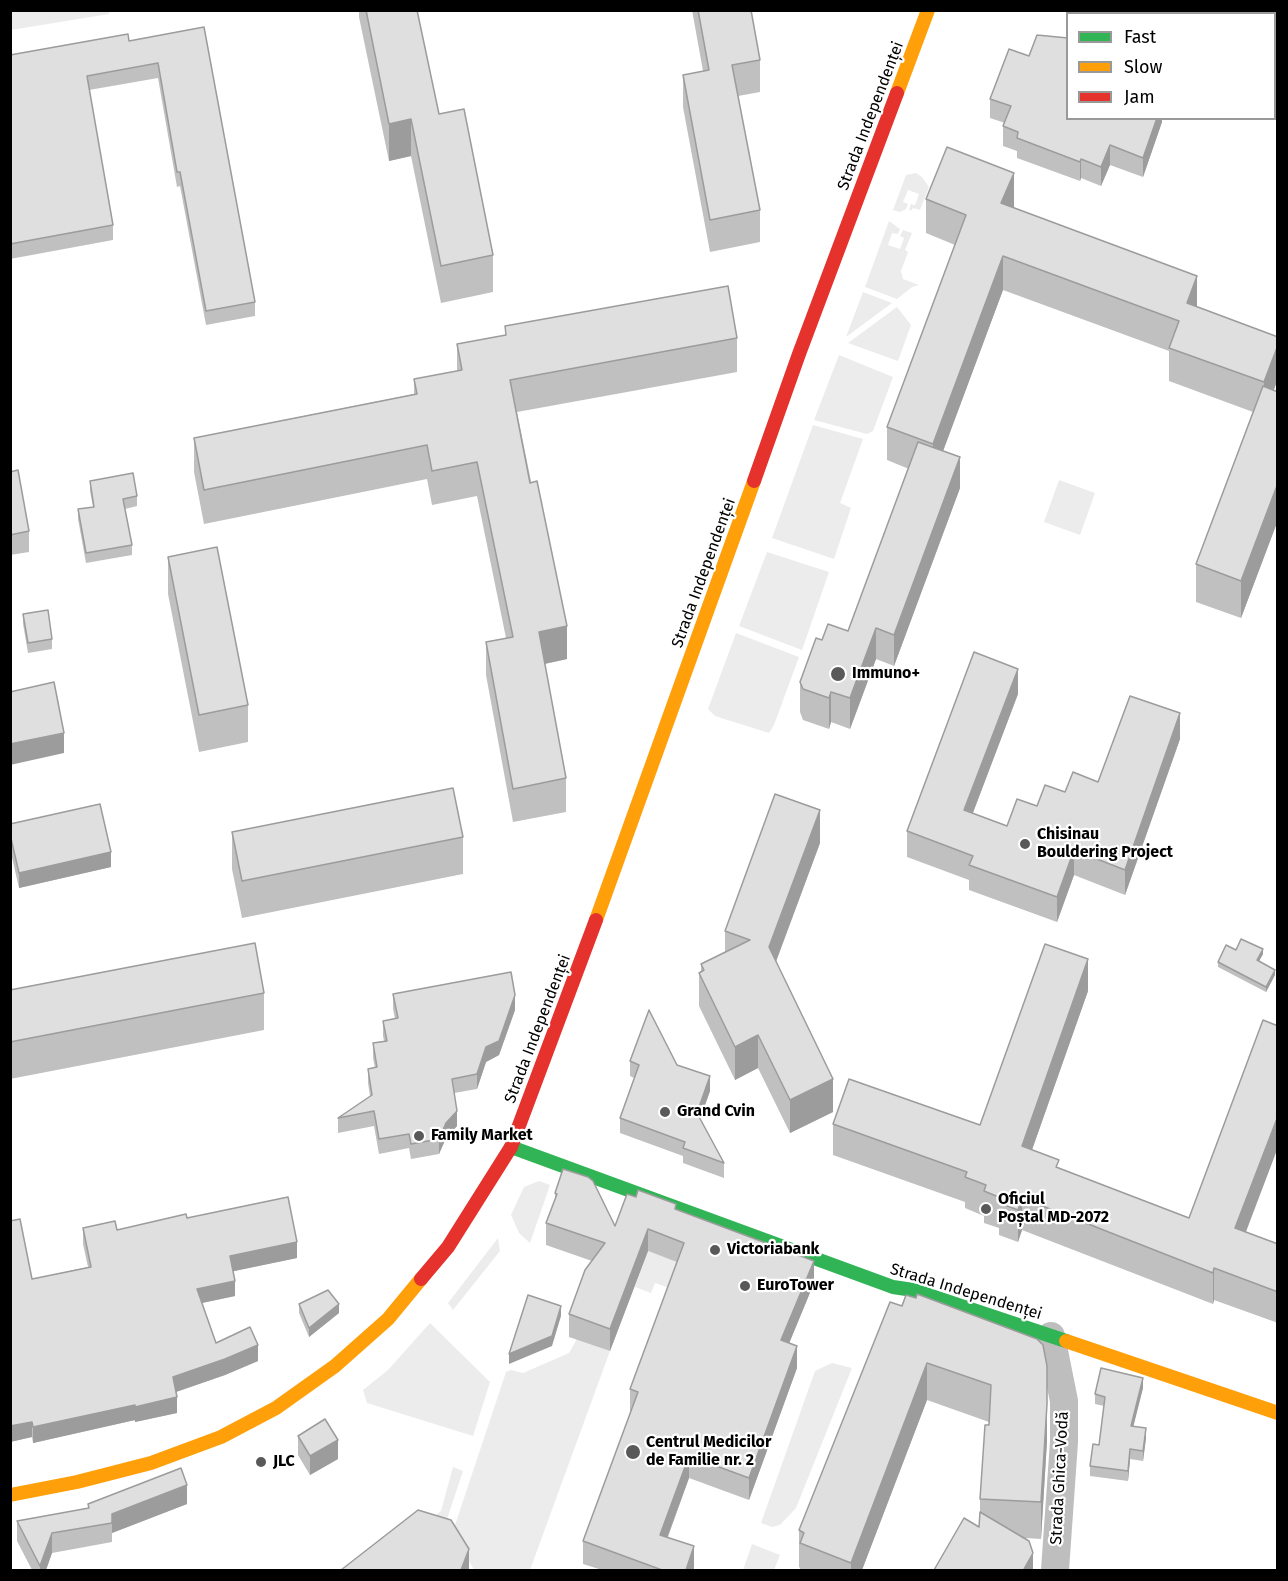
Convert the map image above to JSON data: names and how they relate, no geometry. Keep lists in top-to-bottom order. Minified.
{"streets":{"main road":["Strada Independenței"],"street":["Strada Ghica-Vodă"]},"crossings":[["Strada Independenței","Strada Ghica-Vodă"]],"places":["Immuno+","Chisinau Bouldering Project","Grand Cvin","Family Market","Oficiul Poștal MD-2072","Victoriabank","EuroTower","Centrul Medicilor de Familie nr. 2","JLC"],"legend":["Fast","Slow","Jam"]}
